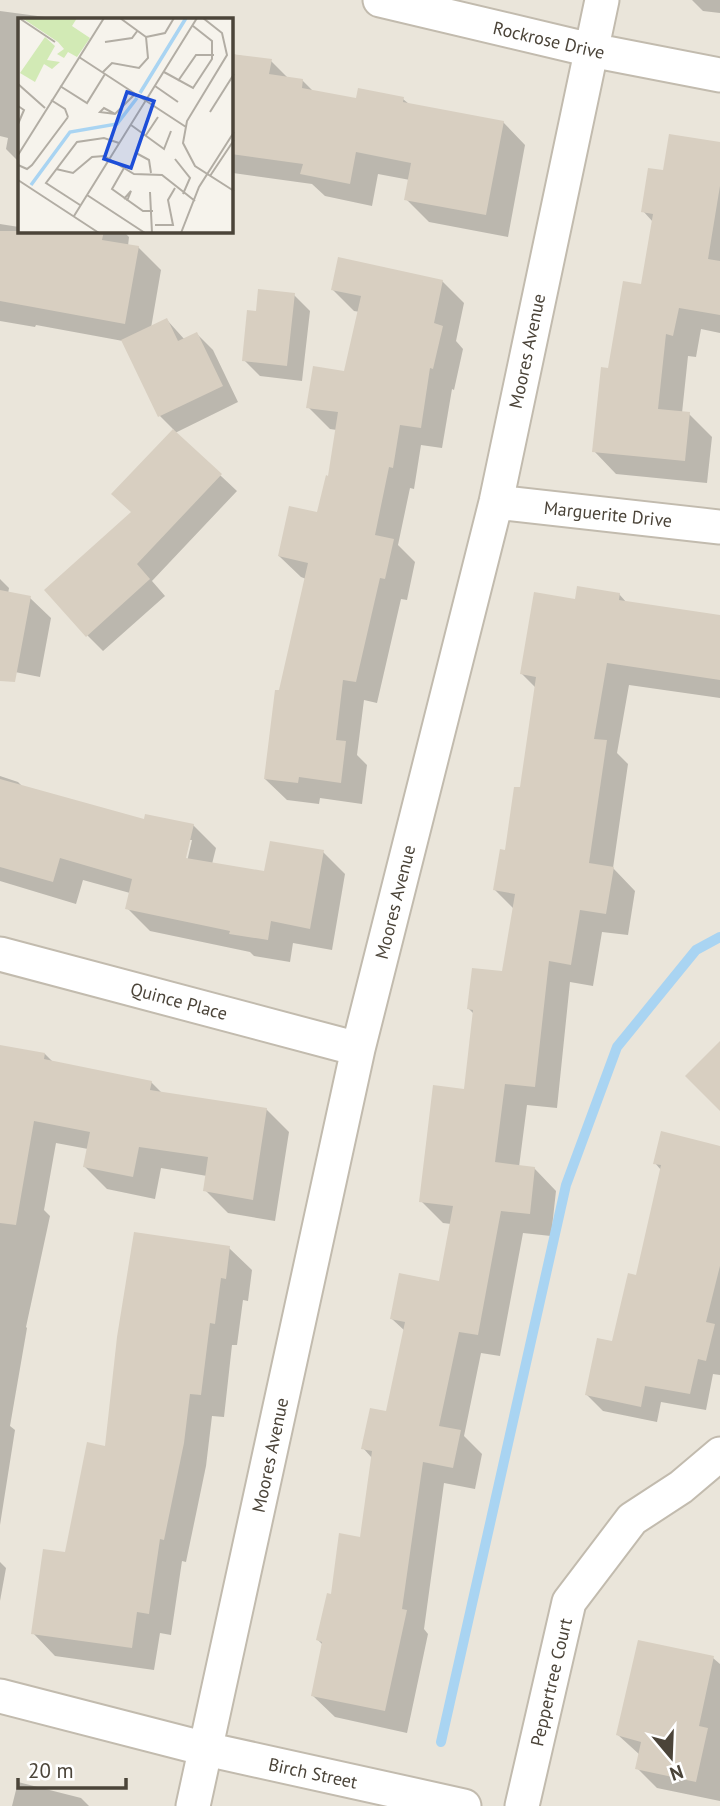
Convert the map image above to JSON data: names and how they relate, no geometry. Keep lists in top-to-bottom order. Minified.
{"streets":{"street":["Rockrose Drive","Moores Avenue","Marguerite Drive","Quince Place","Peppertree Court","Birch Street"]},"crossings":[["Rockrose Drive","Moores Avenue"],["Moores Avenue","Marguerite Drive"],["Moores Avenue","Quince Place"],["Moores Avenue","Birch Street"]],"scale_bar":"20 m","north":"bottom"}
